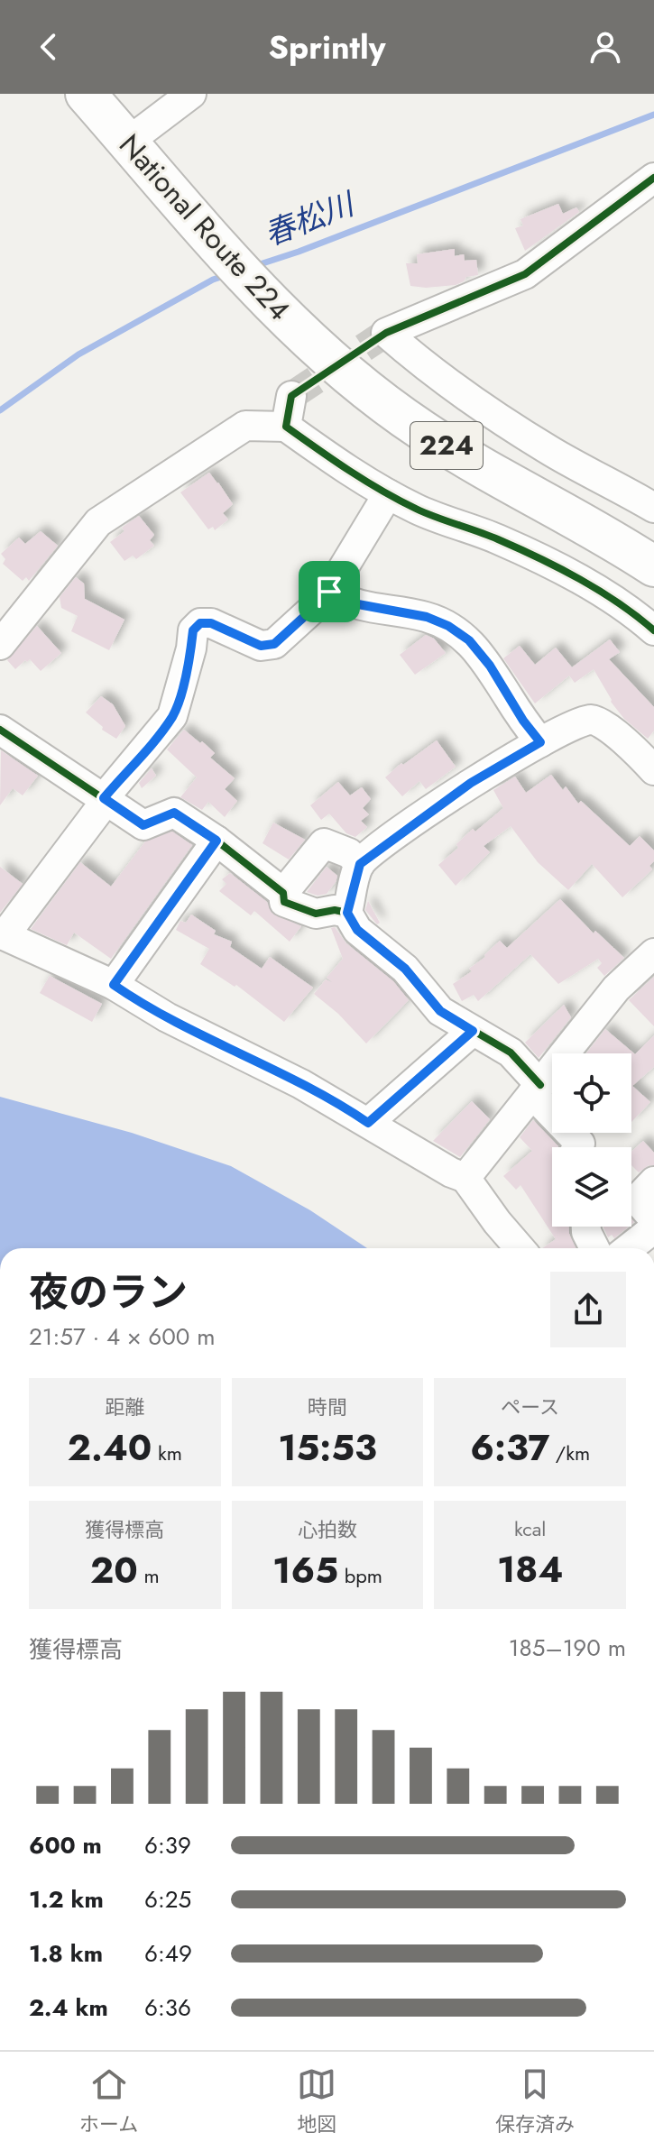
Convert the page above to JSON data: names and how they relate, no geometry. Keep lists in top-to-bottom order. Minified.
{"streets":{"highway":["National Route 224","224"]},"water":["春松川"],"page":{"header":"Sprintly","heading":["夜のラン","21:57 · 4 × 600 m"],"stats":[["距離","2.40 km"],["時間","15:53"],["ペース","6:37 /km"],["獲得標高","20 m"],["心拍数","165 bpm"],["kcal","184"]],"chart":["獲得標高","185–190 m"],"list":[{"name":"600 m","note":"6:39"},{"name":"1.2 km","note":"6:25"},{"name":"1.8 km","note":"6:49"},{"name":"2.4 km","note":"6:36"}],"tabs":["ホーム","地図","保存済み"]}}
